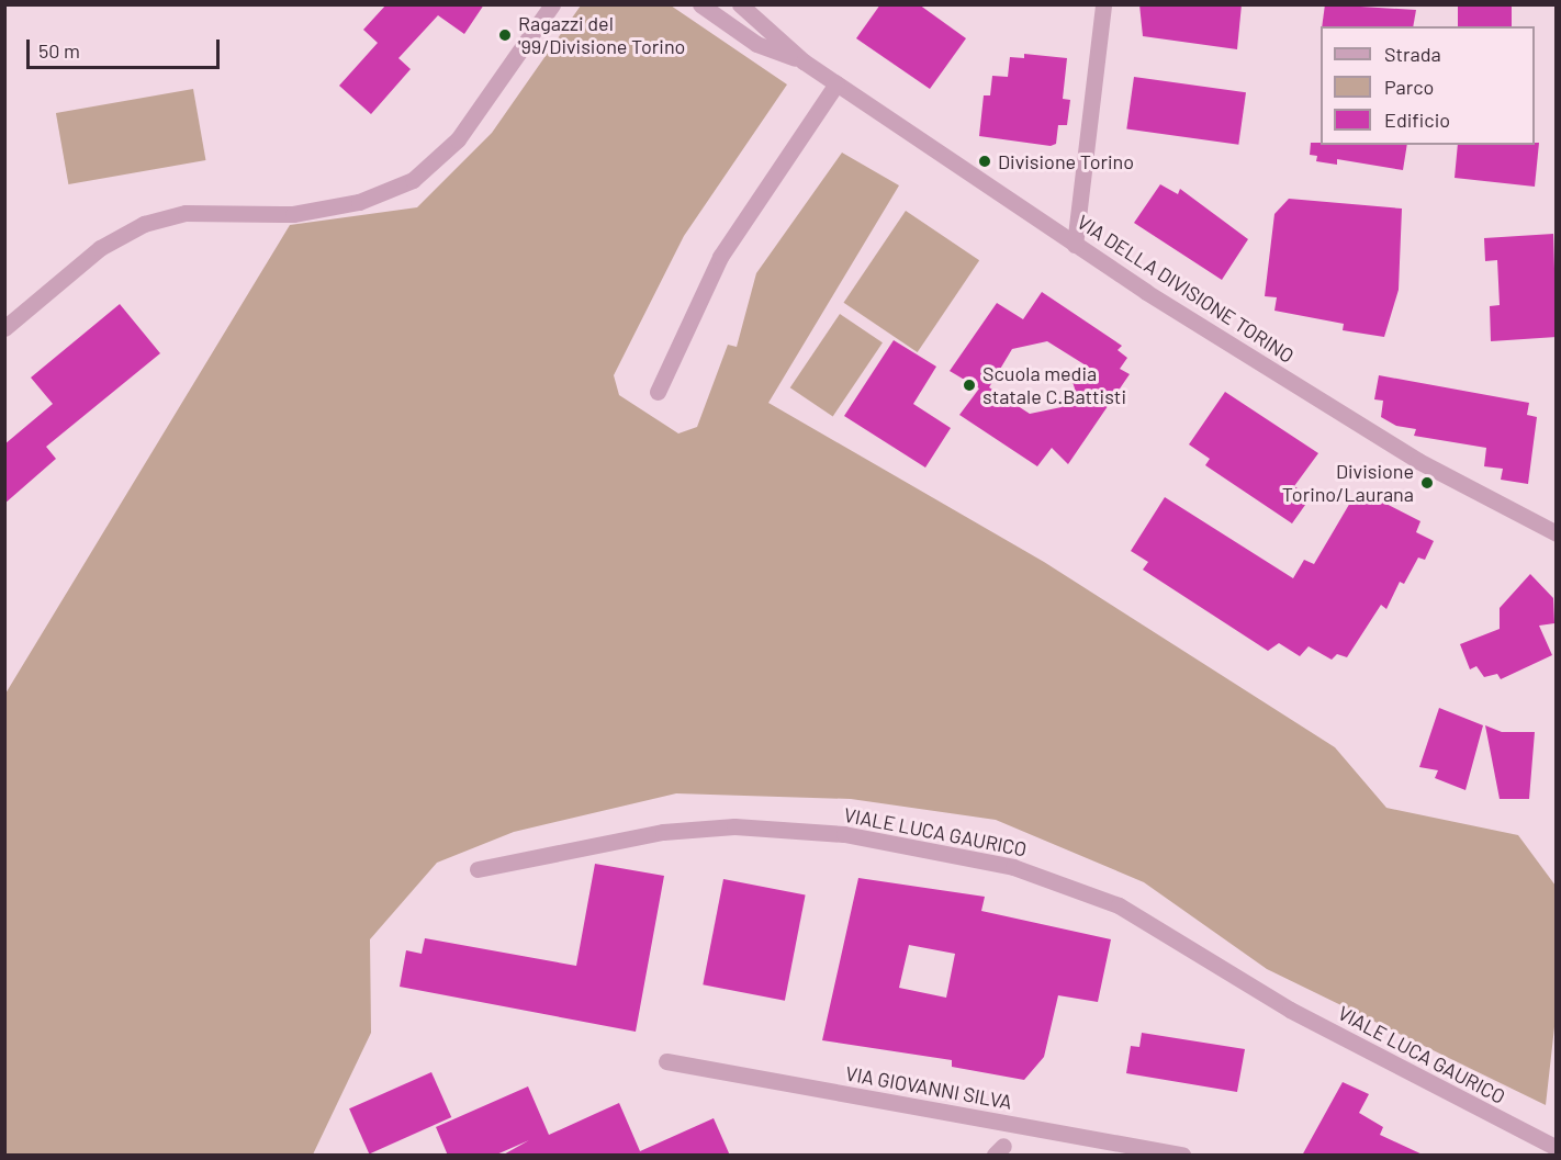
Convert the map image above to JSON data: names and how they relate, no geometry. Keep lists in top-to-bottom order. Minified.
{"streets":{"street":["VIA DELLA DIVISIONE TORINO","VIALE LUCA GAURICO","VIA GIOVANNI SILVA"]},"places":["Ragazzi del '99/Divisione Torino","Divisione Torino","Scuola media statale C.Battisti","Divisione Torino/Laurana"],"legend":["Strada","Parco","Edificio"],"scale_bar":"50 m"}
